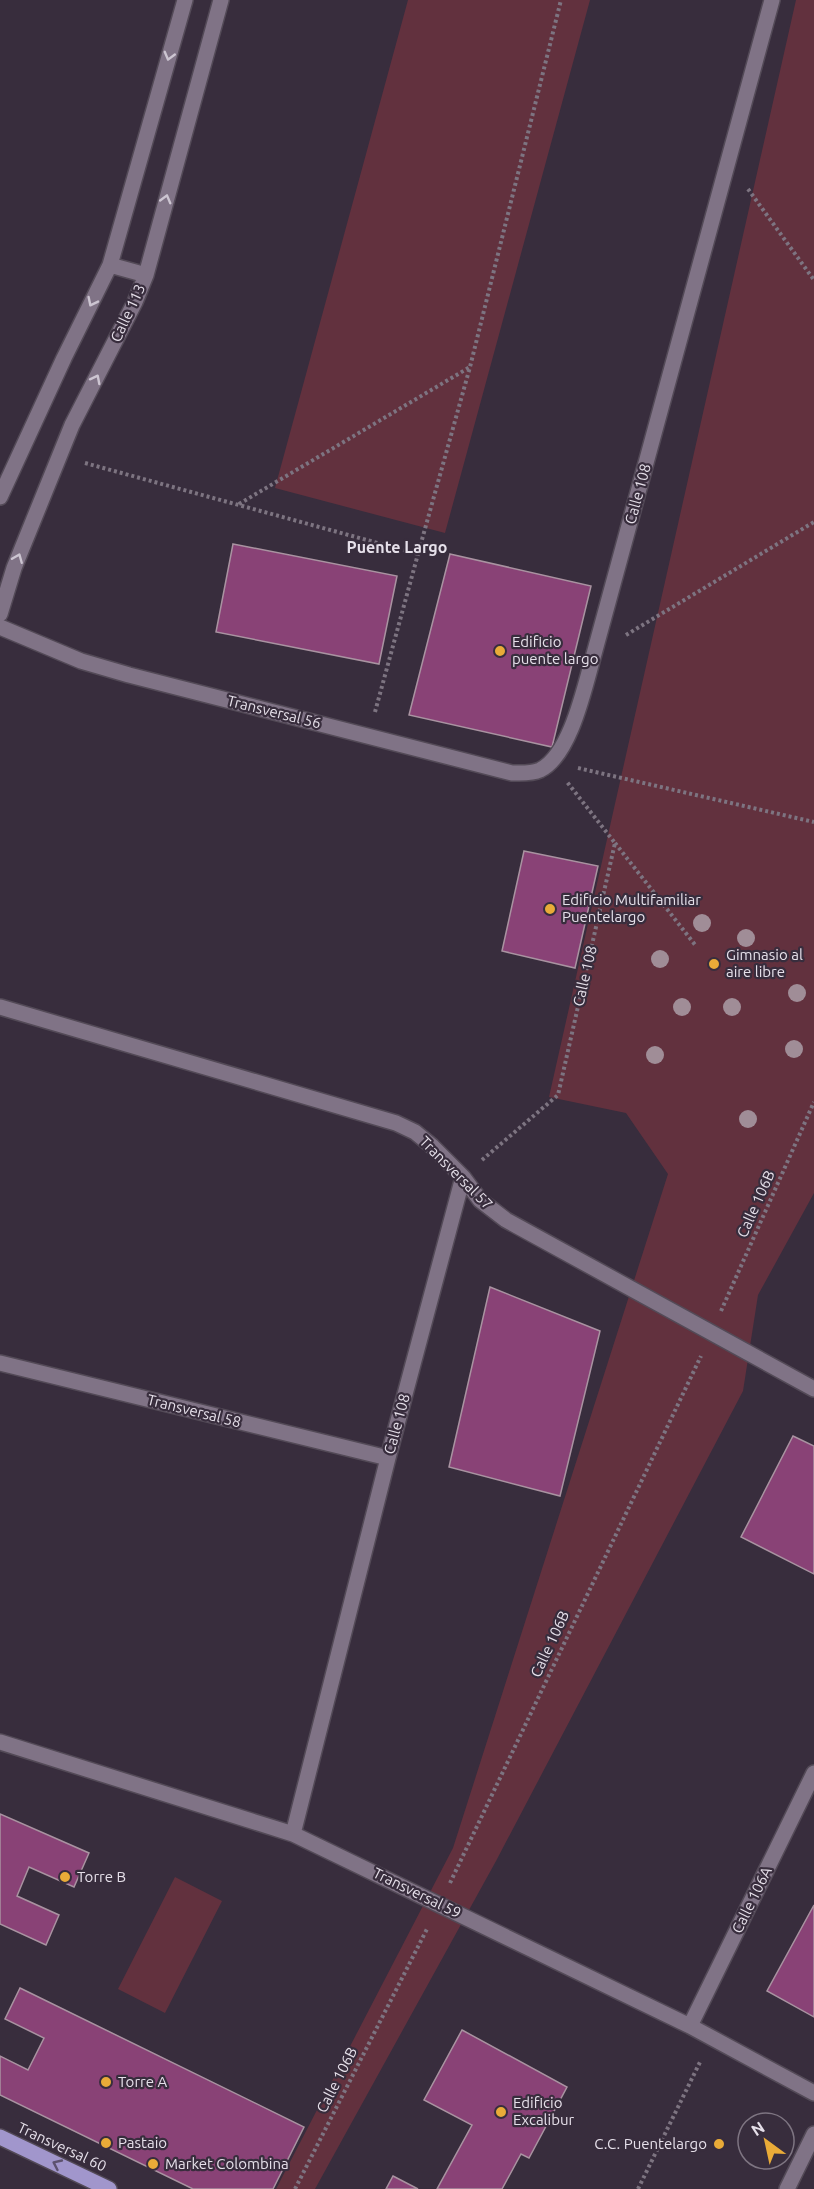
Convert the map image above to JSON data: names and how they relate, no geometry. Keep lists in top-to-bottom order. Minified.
{"streets":{"main road":["Transversal 60"],"street":["Calle 113","Calle 108","Transversal 56","Transversal 57","Transversal 58","Transversal 59","Calle 106A"],"path":["Calle 106B"]},"crossings":[["Calle 108","Transversal 56"],["Calle 108","Transversal 57"],["Calle 108","Transversal 58"],["Calle 108","Transversal 59"],["Transversal 57","Calle 106B"],["Calle 106B","Transversal 59"],["Transversal 59","Calle 106A"]],"one_way":["Transversal 60"],"districts":["Puente Largo"],"places":["Edificio puente largo","Edificio Multifamiliar Puentelargo","Gimnasio al aire libre","Torre B","Torre A","Edificio Excalibur","Pastaio","C.C. Puentelargo","Market Colombina"],"north":"top left"}
